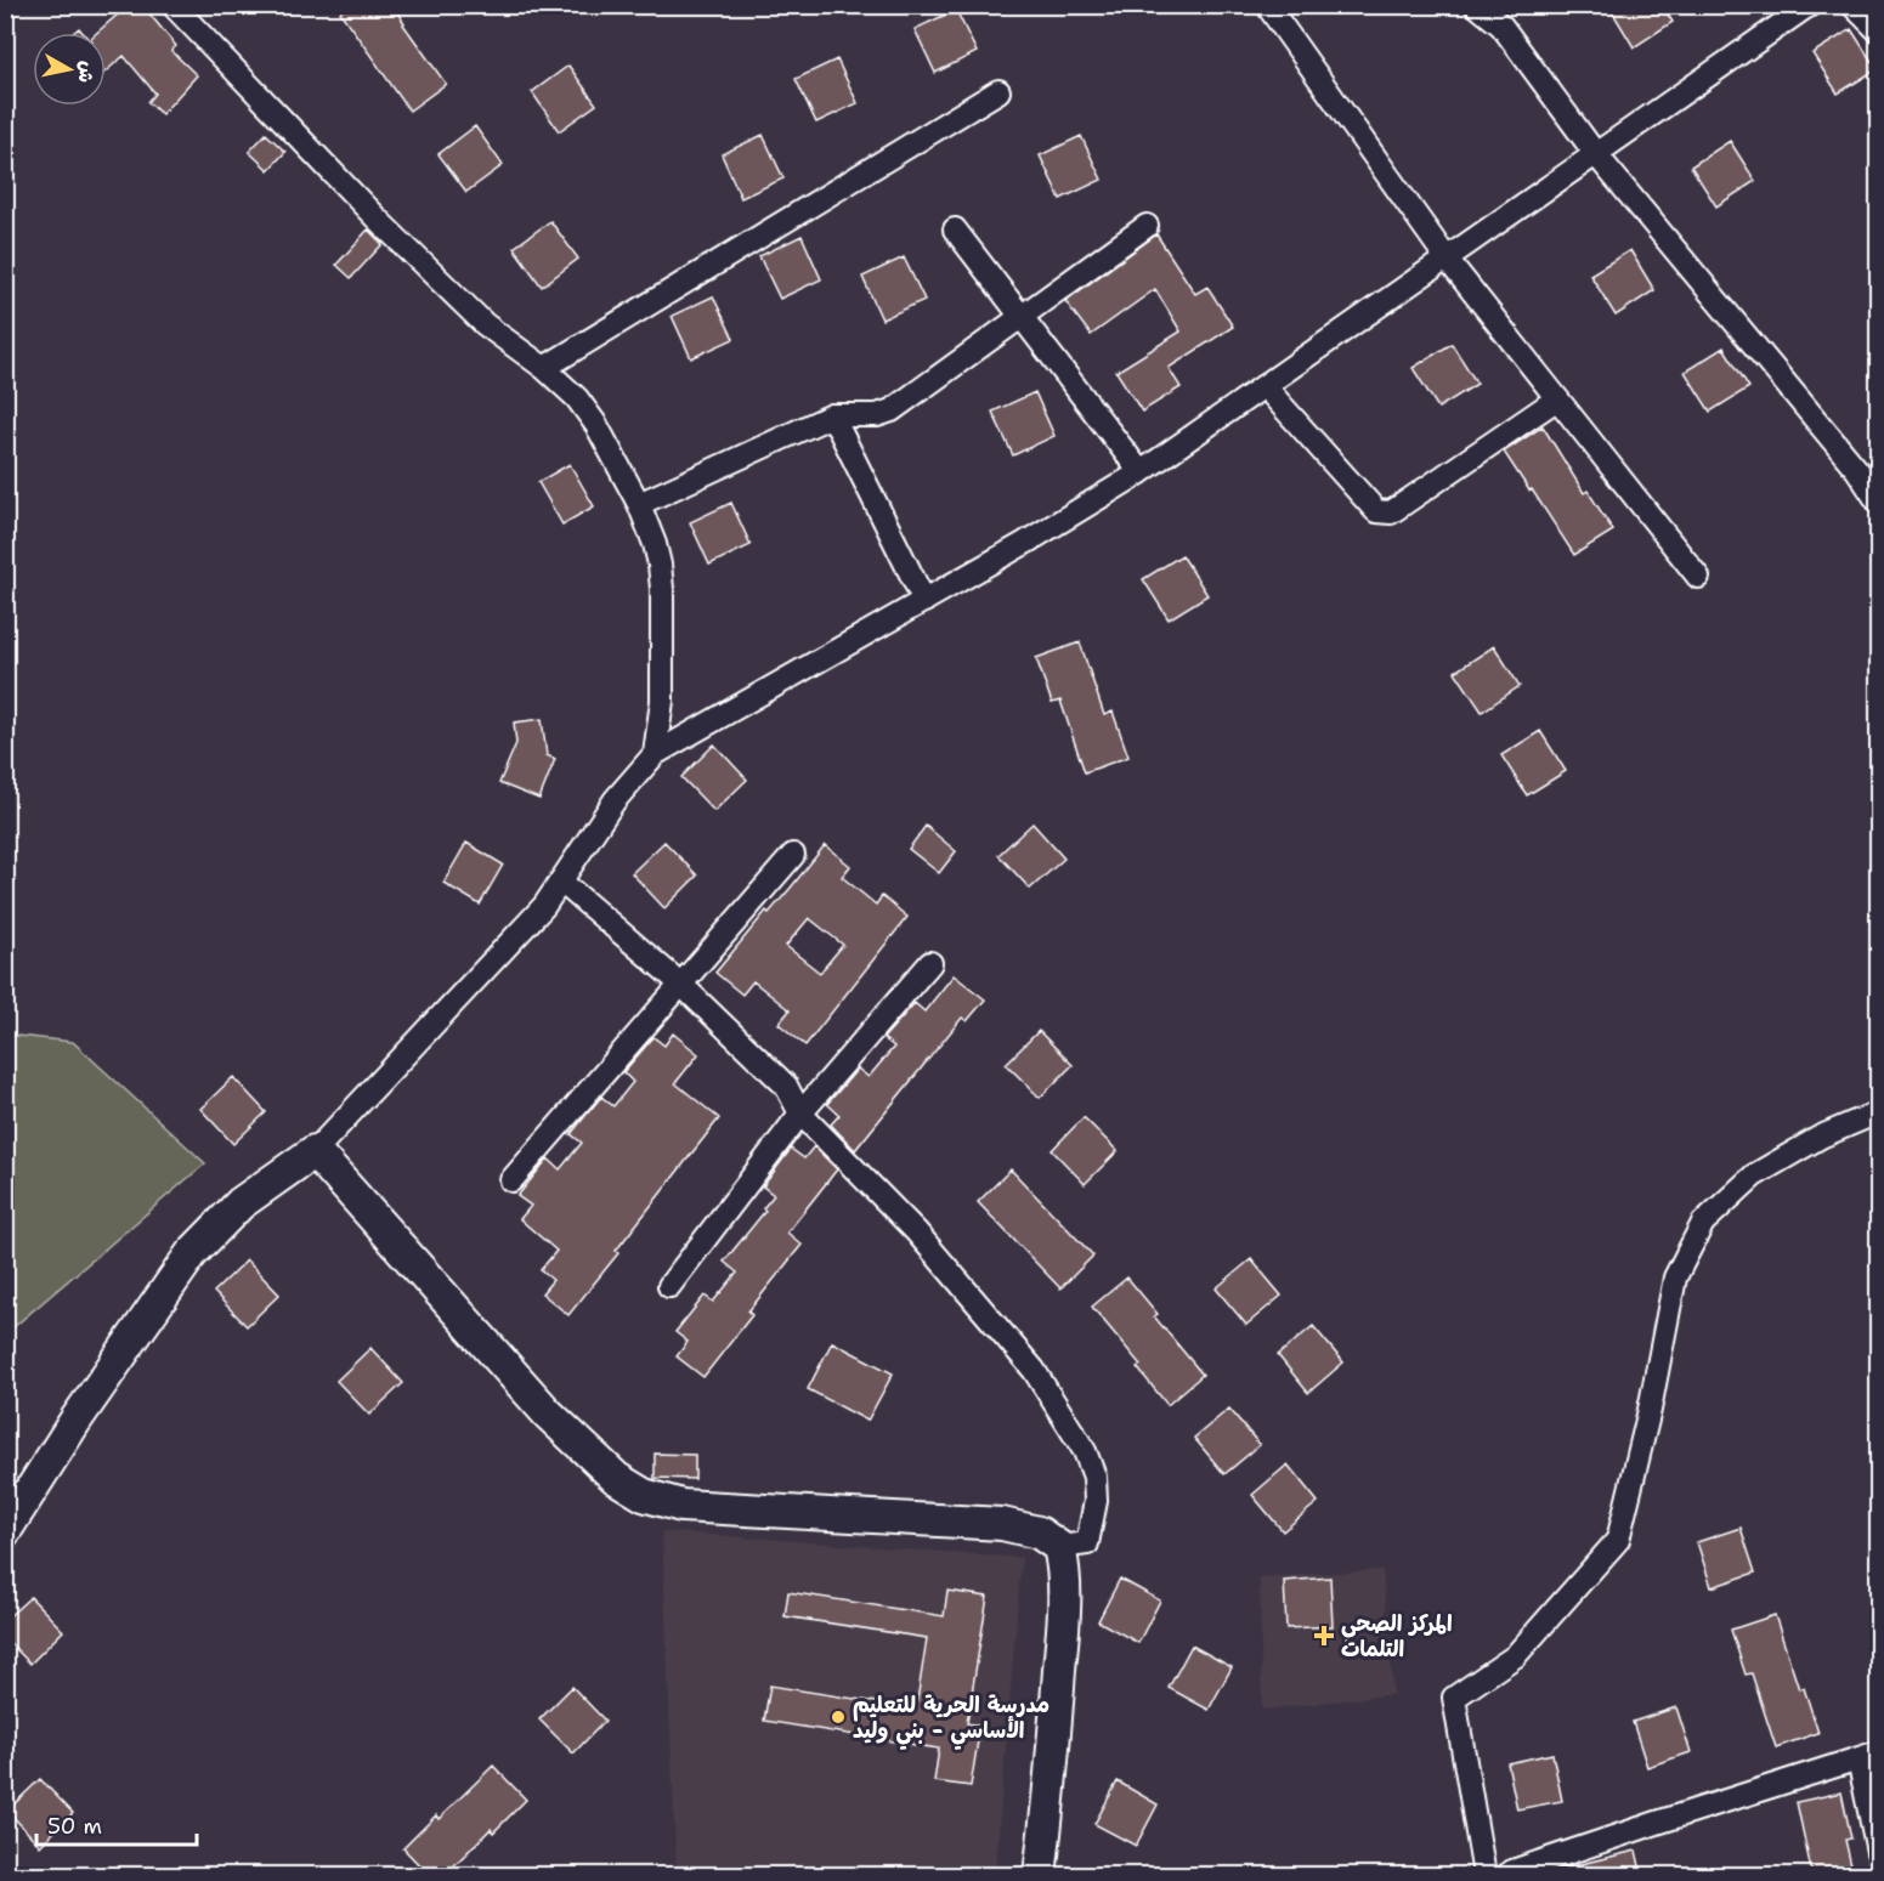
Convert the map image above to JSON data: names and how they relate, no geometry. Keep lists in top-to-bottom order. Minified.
{"places":{"health":["المركز الصحي التلمات"],"other":["مدرسة الحرية للتعليم الأساسي - بني وليد"]},"scale_bar":"50 m","north":"right"}
